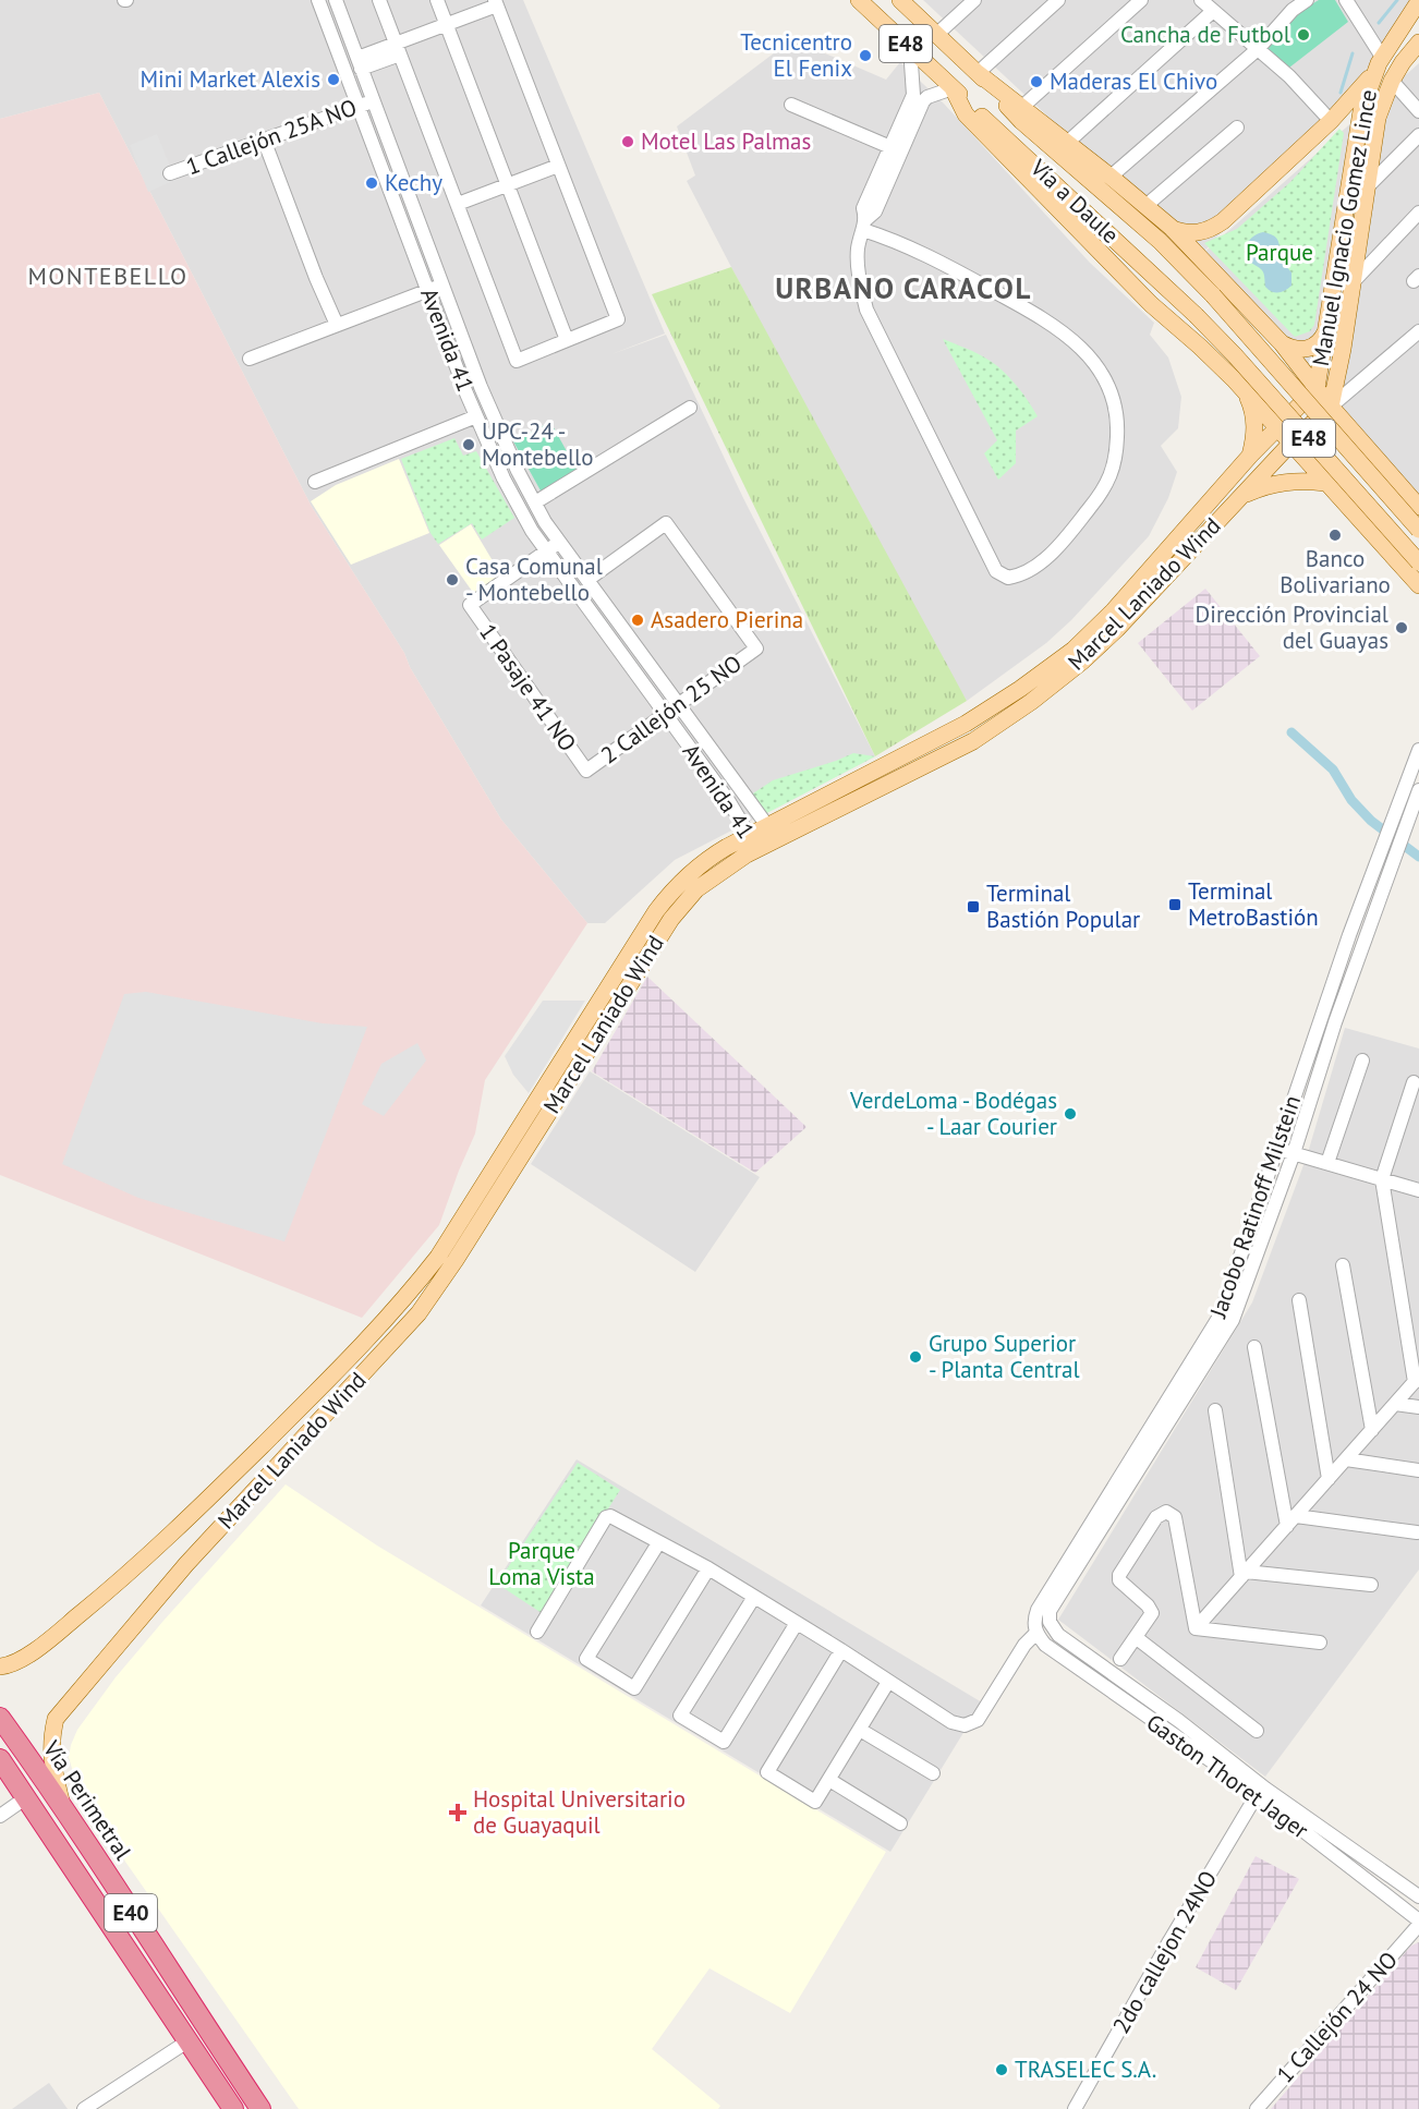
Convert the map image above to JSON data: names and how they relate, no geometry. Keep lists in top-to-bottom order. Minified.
{"streets":{"highway":["Vía Perimetral","E40"],"main road":["E48","Vía a Daule","Manuel Ignacio Gomez Lince","Marcel Laniado Wind"],"street":["1 Callejón 25A NO","Avenida 41","1 Pasaje 41 NO","2 Callejón 25 NO","Jacobo Ratinoff Milstein","Gaston Thoret Jager","2do callejon 24NO","1 Callejón 24 NO"]},"crossings":[["E48","Vía a Daule"],["E48","Manuel Ignacio Gomez Lince"],["E48","Marcel Laniado Wind"],["1 Callejón 25A NO","Avenida 41"],["Manuel Ignacio Gomez Lince","Marcel Laniado Wind"],["Avenida 41","Marcel Laniado Wind"],["Avenida 41","1 Pasaje 41 NO"],["Avenida 41","2 Callejón 25 NO"],["Marcel Laniado Wind","Vía Perimetral"],["1 Pasaje 41 NO","2 Callejón 25 NO"],["Jacobo Ratinoff Milstein","Gaston Thoret Jager"],["Gaston Thoret Jager","2do callejon 24NO"]],"districts":["MONTEBELLO","URBANO CARACOL"],"parks":["Parque","Parque Loma Vista"],"places":{"other":["Cancha de Futbol","Tecnicentro El Fenix","Mini Market Alexis","Maderas El Chivo","Motel Las Palmas","Kechy","UPC-24 - Montebello","Banco Bolivariano","Casa Comunal - Montebello","Asadero Pierina","Dirección Provincial del Guayas","VerdeLoma - Bodégas - Laar Courier","Grupo Superior - Planta Central","TRASELEC S.A."],"transit":["Terminal MetroBastión","Terminal Bastión Popular"],"health":["Hospital Universitario de Guayaquil"]}}
